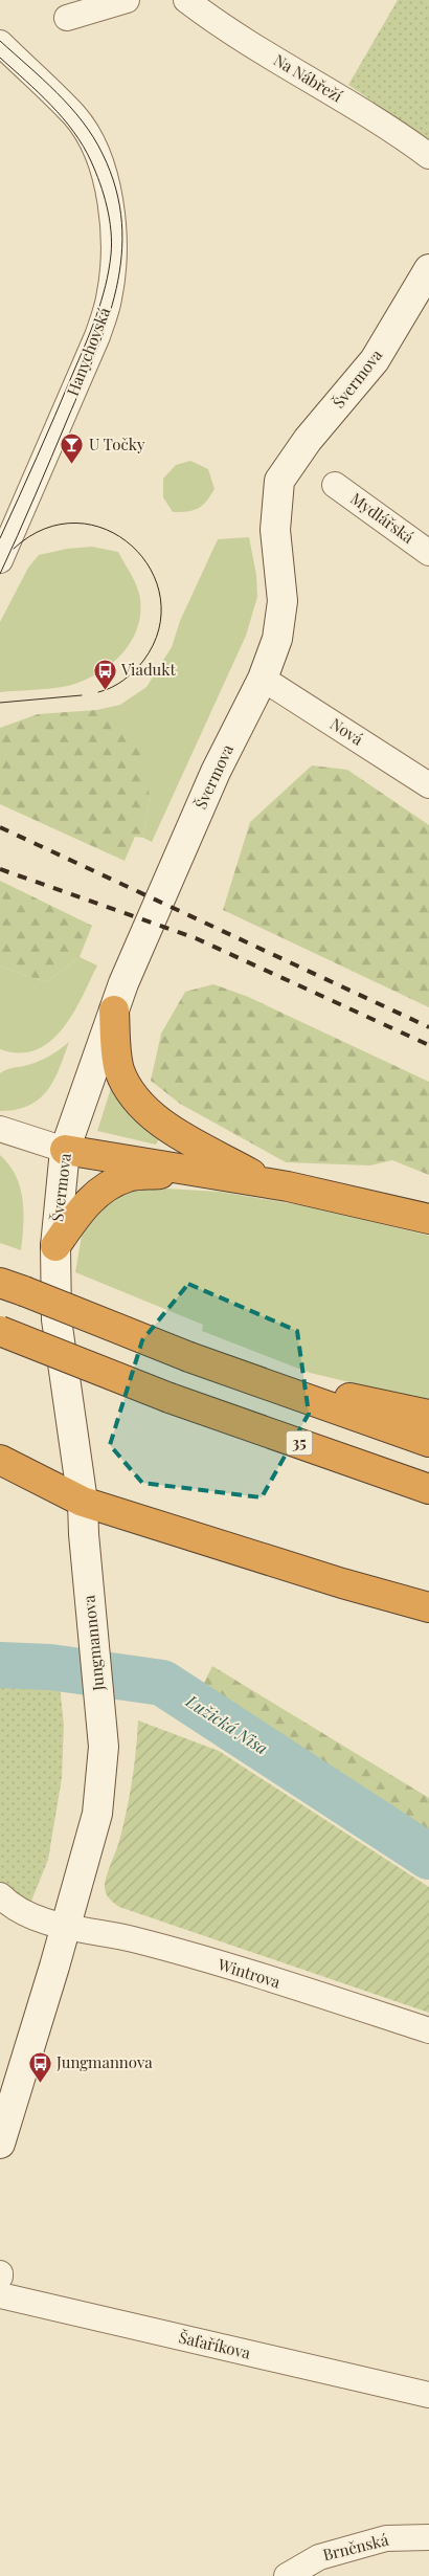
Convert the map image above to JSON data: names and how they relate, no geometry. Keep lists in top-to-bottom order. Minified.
{"streets":{"highway":["35"],"street":["Na Nábřeží","Hanychovská","Švermova","Mydlářská","Nová","Jungmannova","Wintrova","Šafaříkova","Brněnská"]},"crossings":[["Švermova","Nová"],["Švermova","Jungmannova"],["Jungmannova","Wintrova"]],"water":["Lužická Nisa"],"places":{"bar":["U Točky"],"bus stop":["Viadukt","Jungmannova"]}}
